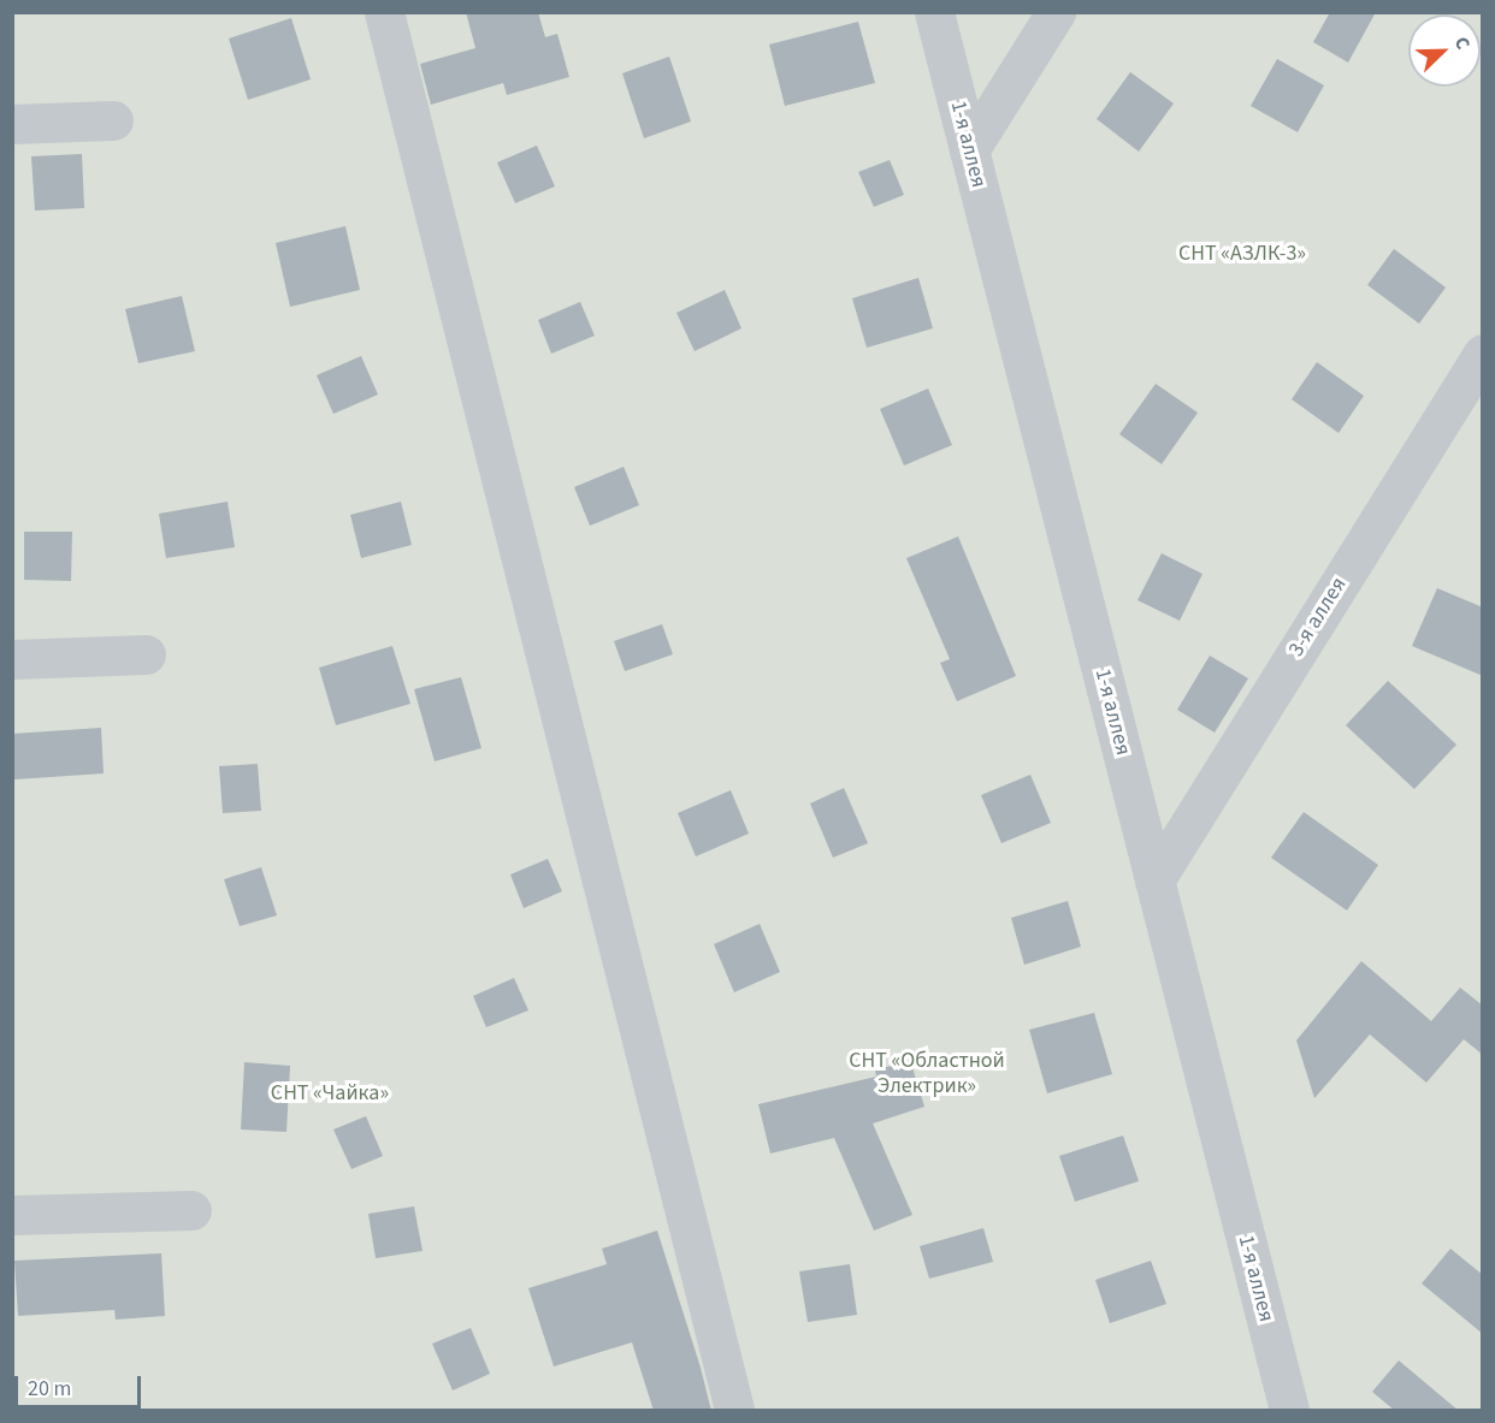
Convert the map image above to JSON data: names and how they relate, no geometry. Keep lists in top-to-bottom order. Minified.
{"streets":{"street":["1-я аллея","3-я аллея"]},"crossings":[["1-я аллея","3-я аллея"]],"parks":["СНТ «АЗЛК-3»","СНТ «Областной Электрик»","СНТ «Чайка»"],"scale_bar":"20 m","north":"top right"}
